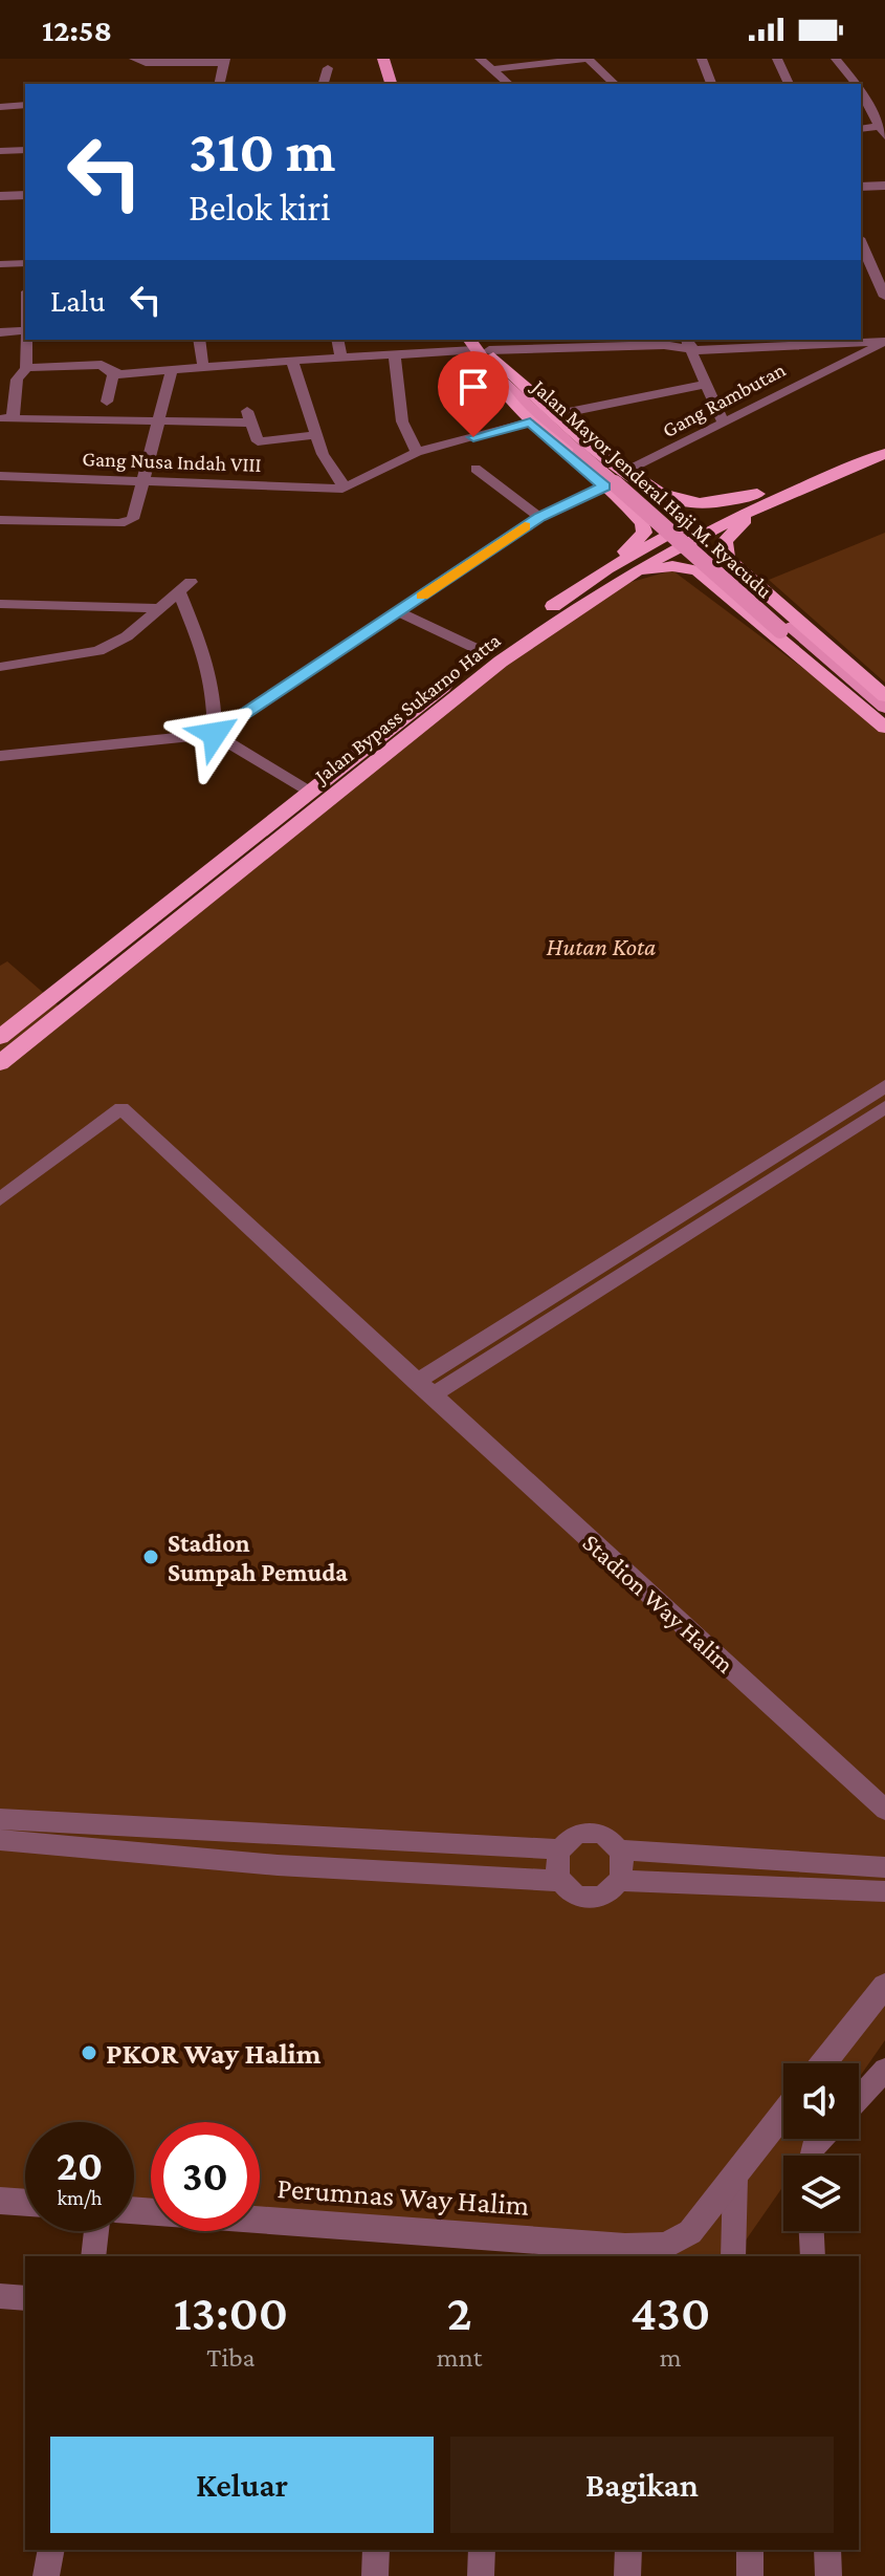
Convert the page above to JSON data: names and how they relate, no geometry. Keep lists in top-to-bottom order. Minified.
{"streets":{"highway":["Jalan Bypass Sukarno Hatta"],"main road":["Jalan Mayor Jenderal Haji M. Ryacudu"],"street":["Gang Rambutan","Gang Nusa Indah VIII","Stadion Way Halim","Perumnas Way Halim"]},"parks":["Hutan Kota"],"places":["Stadion Sumpah Pemuda","PKOR Way Halim"],"page":{"status":"12:58","turn":["310 m","Belok kiri"],"then":"Lalu","speed":"20 km/h","limit":"30","eta":["13:00","Tiba","2","mnt","430","m"],"buttons":["Keluar","Bagikan"]}}
